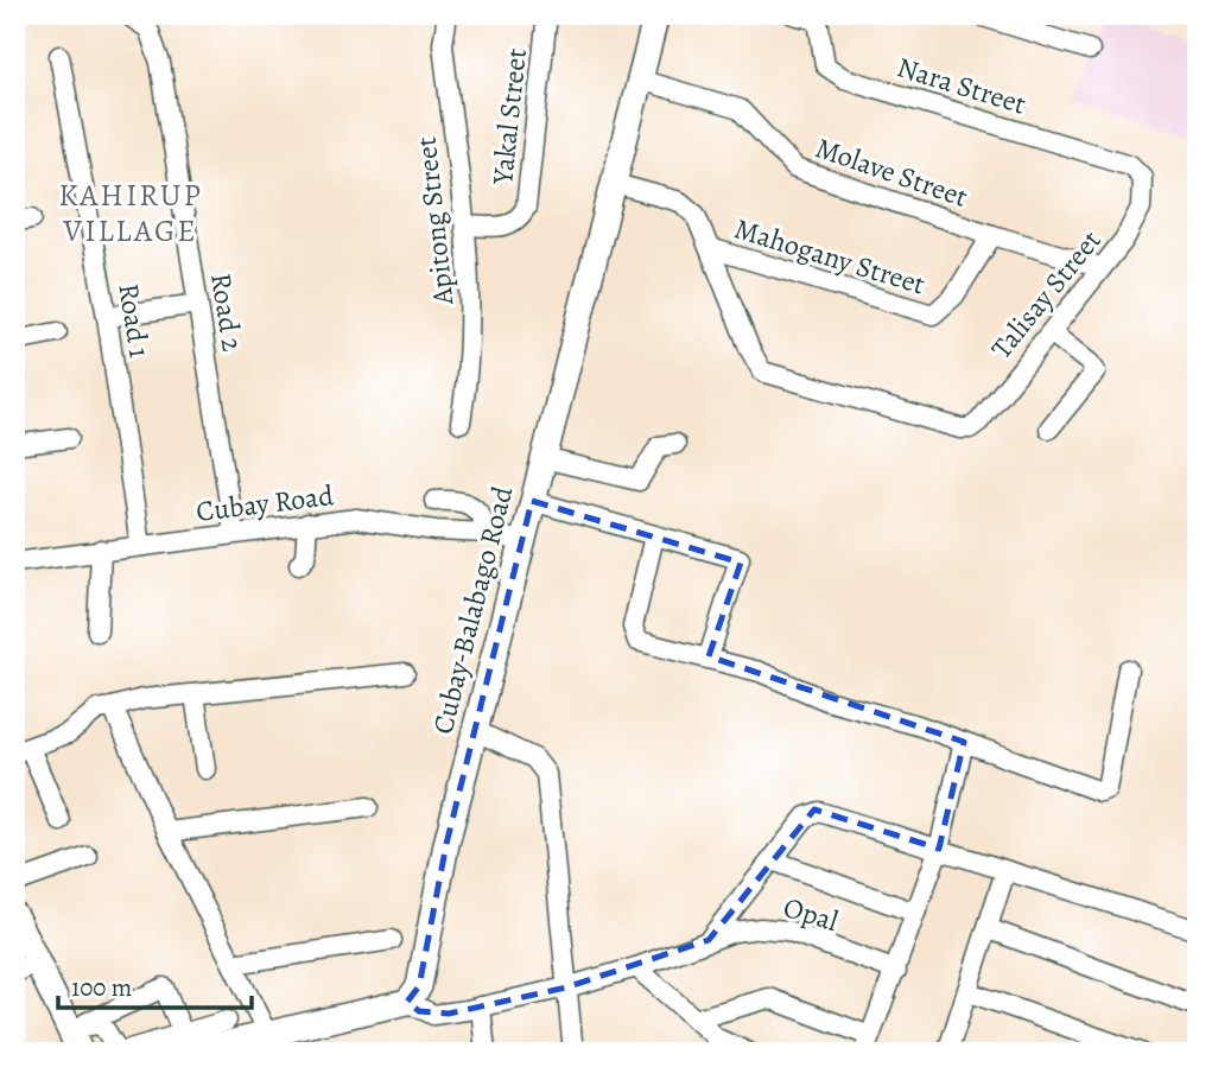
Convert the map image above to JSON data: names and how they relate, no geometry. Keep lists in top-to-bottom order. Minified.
{"streets":{"main road":["Cubay-Balabago Road"],"street":["Nara Street","Yakal Street","Molave Street","Apitong Street","Mahogany Street","Talisay Street","Road 2","Road 1","Cubay Road","Opal"]},"crossings":[["Nara Street","Talisay Street"],["Yakal Street","Apitong Street"],["Molave Street","Mahogany Street"],["Molave Street","Talisay Street"],["Molave Street","Cubay-Balabago Road"],["Mahogany Street","Talisay Street"],["Road 2","Cubay Road"],["Road 1","Cubay Road"],["Cubay Road","Cubay-Balabago Road"],["Cubay-Balabago Road","Opal"]],"districts":["KAHIRUP VILLAGE"],"scale_bar":"100 m"}
